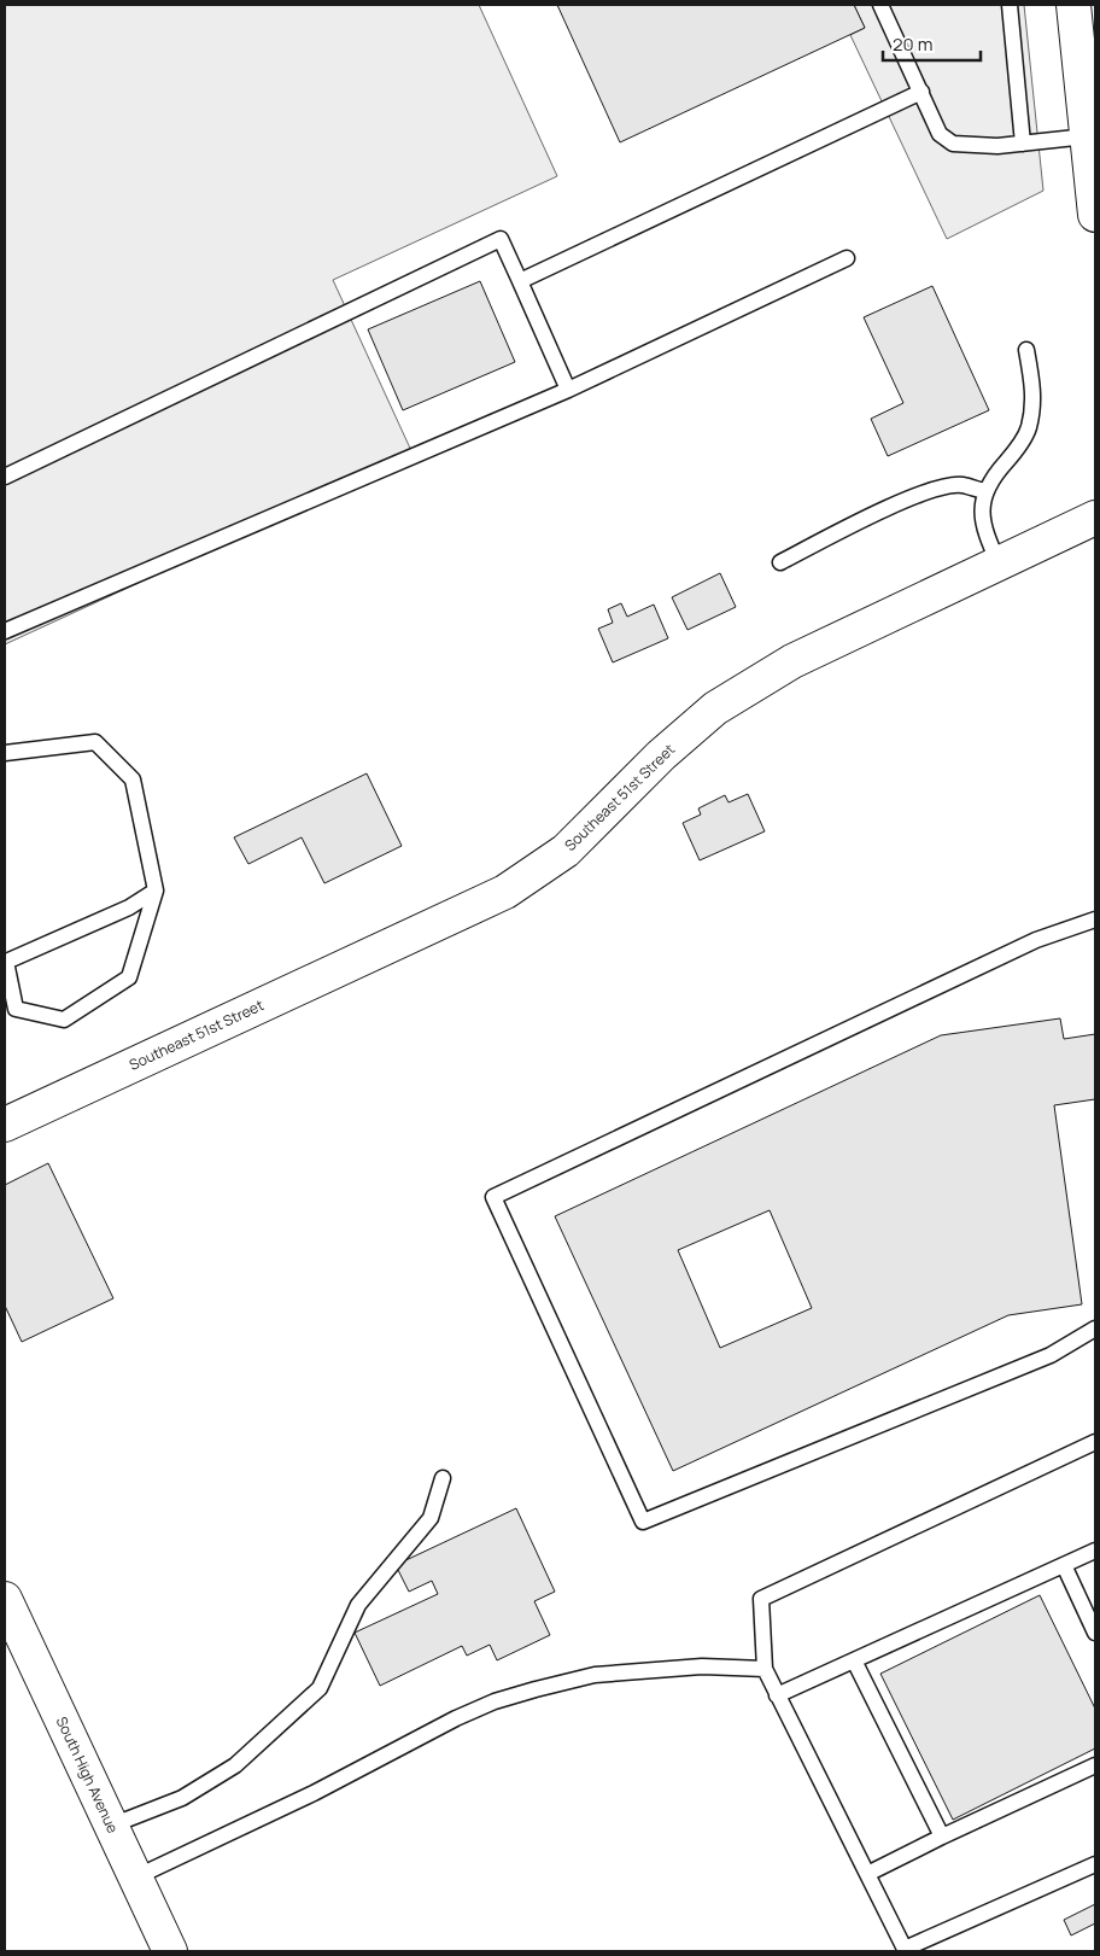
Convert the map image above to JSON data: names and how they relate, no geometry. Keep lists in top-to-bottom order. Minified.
{"streets":{"street":["Southeast 51st Street","South High Avenue"]},"scale_bar":"20 m"}
